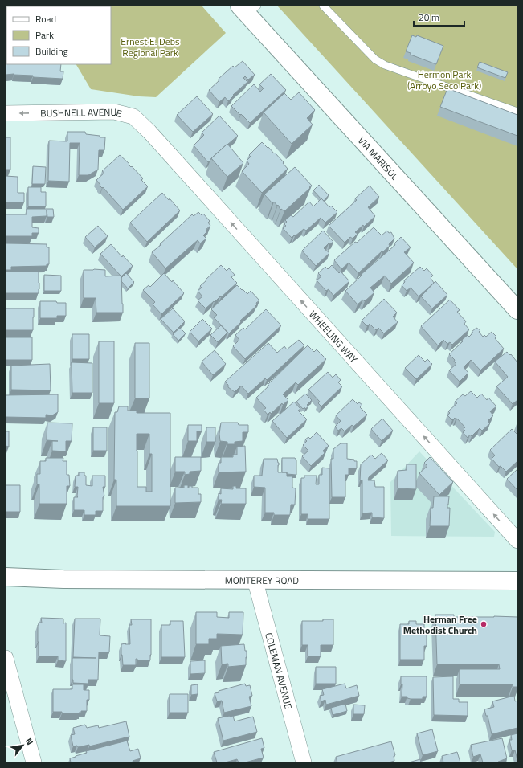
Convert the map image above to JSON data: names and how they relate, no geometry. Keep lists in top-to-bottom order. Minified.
{"streets":{"street":["BUSHNELL AVENUE","VIA MARISOL","WHEELING WAY","MONTEREY ROAD","COLEMAN AVENUE"]},"crossings":[["BUSHNELL AVENUE","WHEELING WAY"],["MONTEREY ROAD","COLEMAN AVENUE"]],"one_way":["BUSHNELL AVENUE","WHEELING WAY"],"parks":["Ernest E. Debs Regional Park","Hermon Park (Arroyo Seco Park)"],"places":["Herman Free Methodist Church"],"legend":["Road","Park","Building"],"scale_bar":"20 m","north":"top right"}
